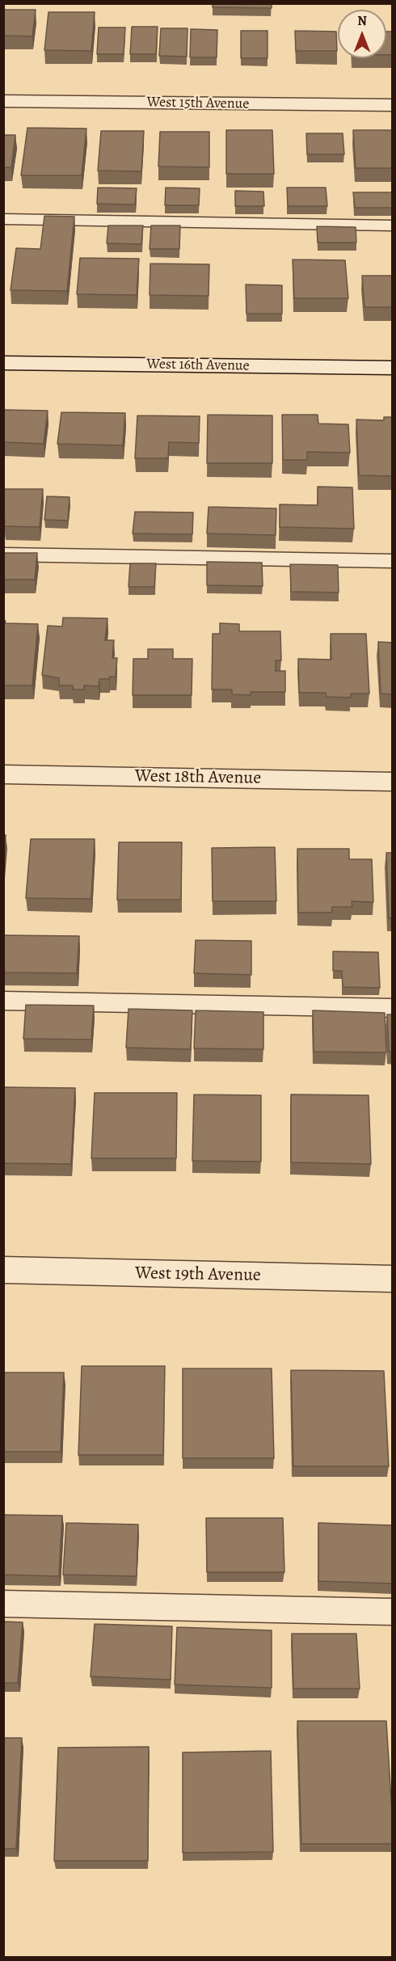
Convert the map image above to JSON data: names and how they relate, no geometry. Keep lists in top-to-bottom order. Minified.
{"streets":{"street":["West 15th Avenue","West 16th Avenue","West 18th Avenue","West 19th Avenue"]},"north":"top"}
